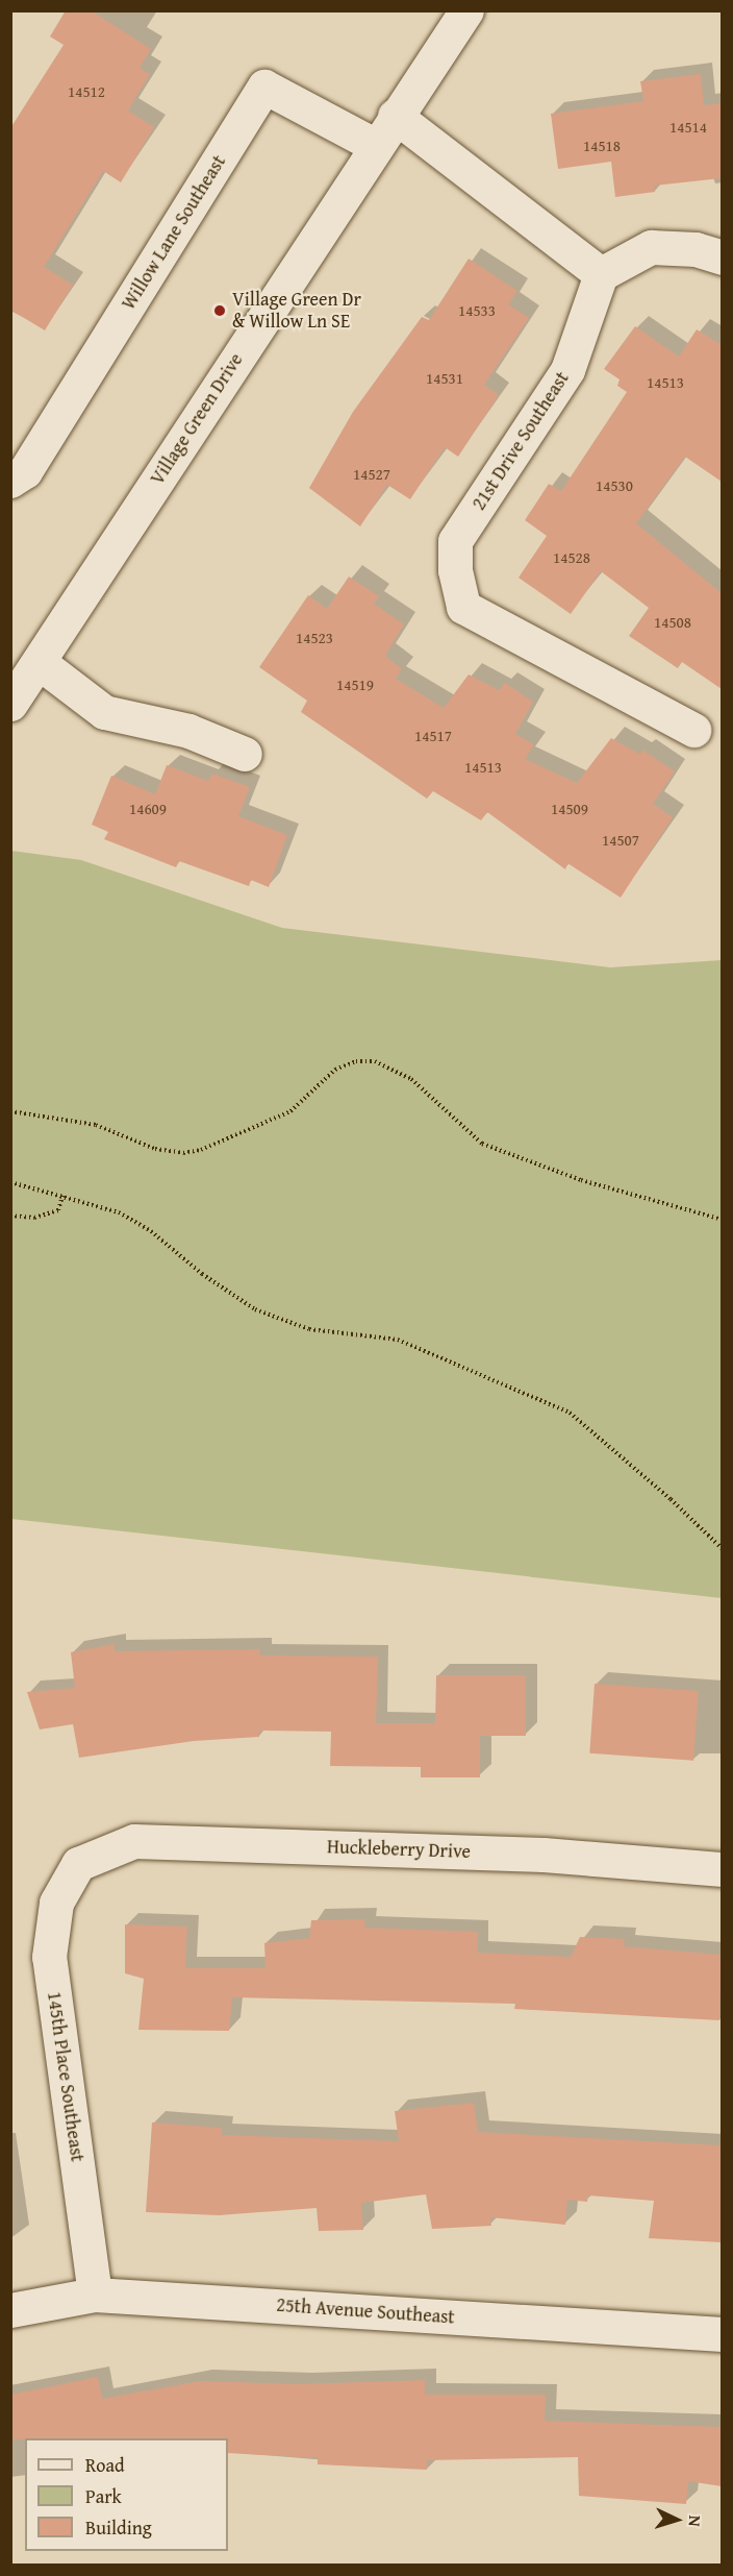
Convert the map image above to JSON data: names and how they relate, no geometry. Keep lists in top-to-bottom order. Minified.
{"streets":{"street":["Willow Lane Southeast","Village Green Drive","21st Drive Southeast","Huckleberry Drive","145th Place Southeast","25th Avenue Southeast"]},"crossings":[["Willow Lane Southeast","Village Green Drive"],["Huckleberry Drive","145th Place Southeast"],["145th Place Southeast","25th Avenue Southeast"]],"places":["Village Green Dr & Willow Ln SE"],"house_numbers":["14512","14514","14518","14533","14531","14513","14527","14530","14528","14508","14523","14519","14517","14513","14609","14509","14507"],"legend":["Road","Park","Building"],"north":"right"}
